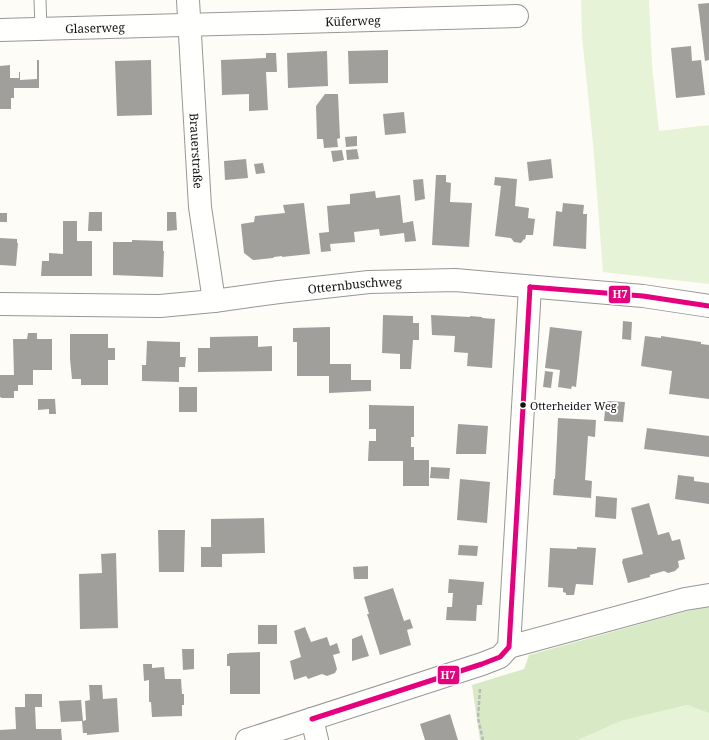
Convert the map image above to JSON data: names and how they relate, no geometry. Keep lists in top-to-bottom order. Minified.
{"streets":{"street":["Küferweg","Glaserweg","Brauerstraße","Otternbuschweg"]},"crossings":[["Küferweg","Glaserweg"],["Küferweg","Brauerstraße"],["Glaserweg","Brauerstraße"],["Brauerstraße","Otternbuschweg"]],"places":["Otterheider Weg"],"lines":["transit line H7"]}
